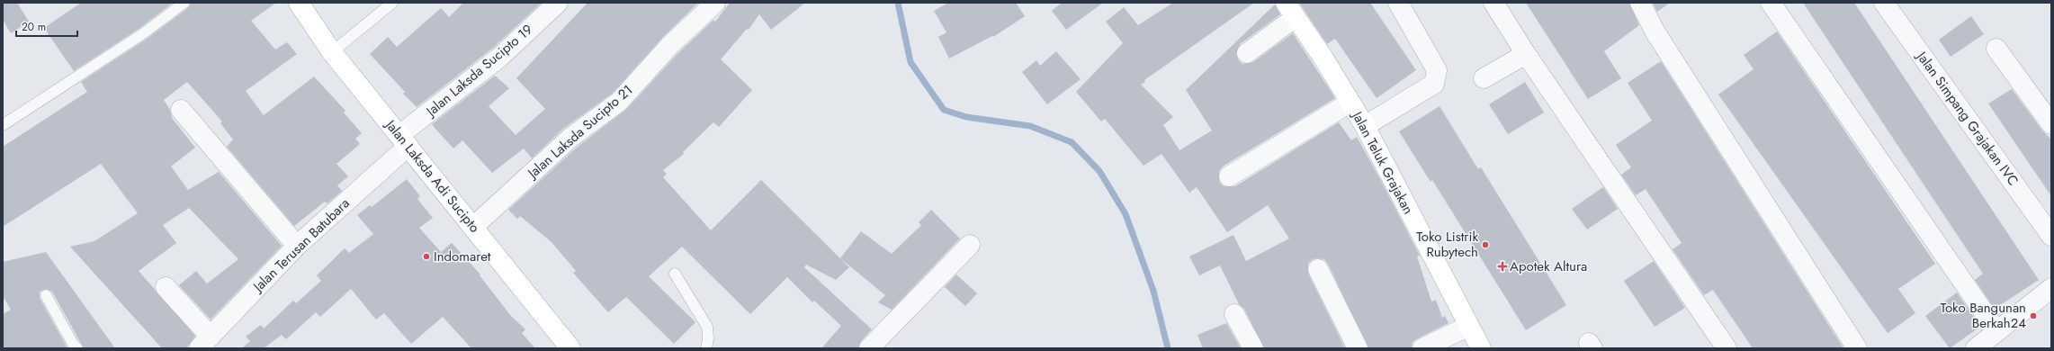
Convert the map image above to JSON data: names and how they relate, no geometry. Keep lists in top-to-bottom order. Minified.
{"streets":{"main road":["Jalan Teluk Grajakan","Jalan Laksda Adi Sucipto"],"street":["Jalan Laksda Sucipto 19","Jalan Simpang Grajakan IVC","Jalan Laksda Sucipto 21","Jalan Terusan Batubara"]},"crossings":[["Jalan Laksda Sucipto 19","Jalan Laksda Adi Sucipto"],["Jalan Laksda Sucipto 19","Jalan Terusan Batubara"],["Jalan Laksda Sucipto 21","Jalan Laksda Adi Sucipto"],["Jalan Laksda Adi Sucipto","Jalan Terusan Batubara"]],"places":{"other":["Toko Listrik Rubytech","Indomaret","Toko Bangunan Berkah24"],"health":["Apotek Altura"]},"scale_bar":"20 m"}
